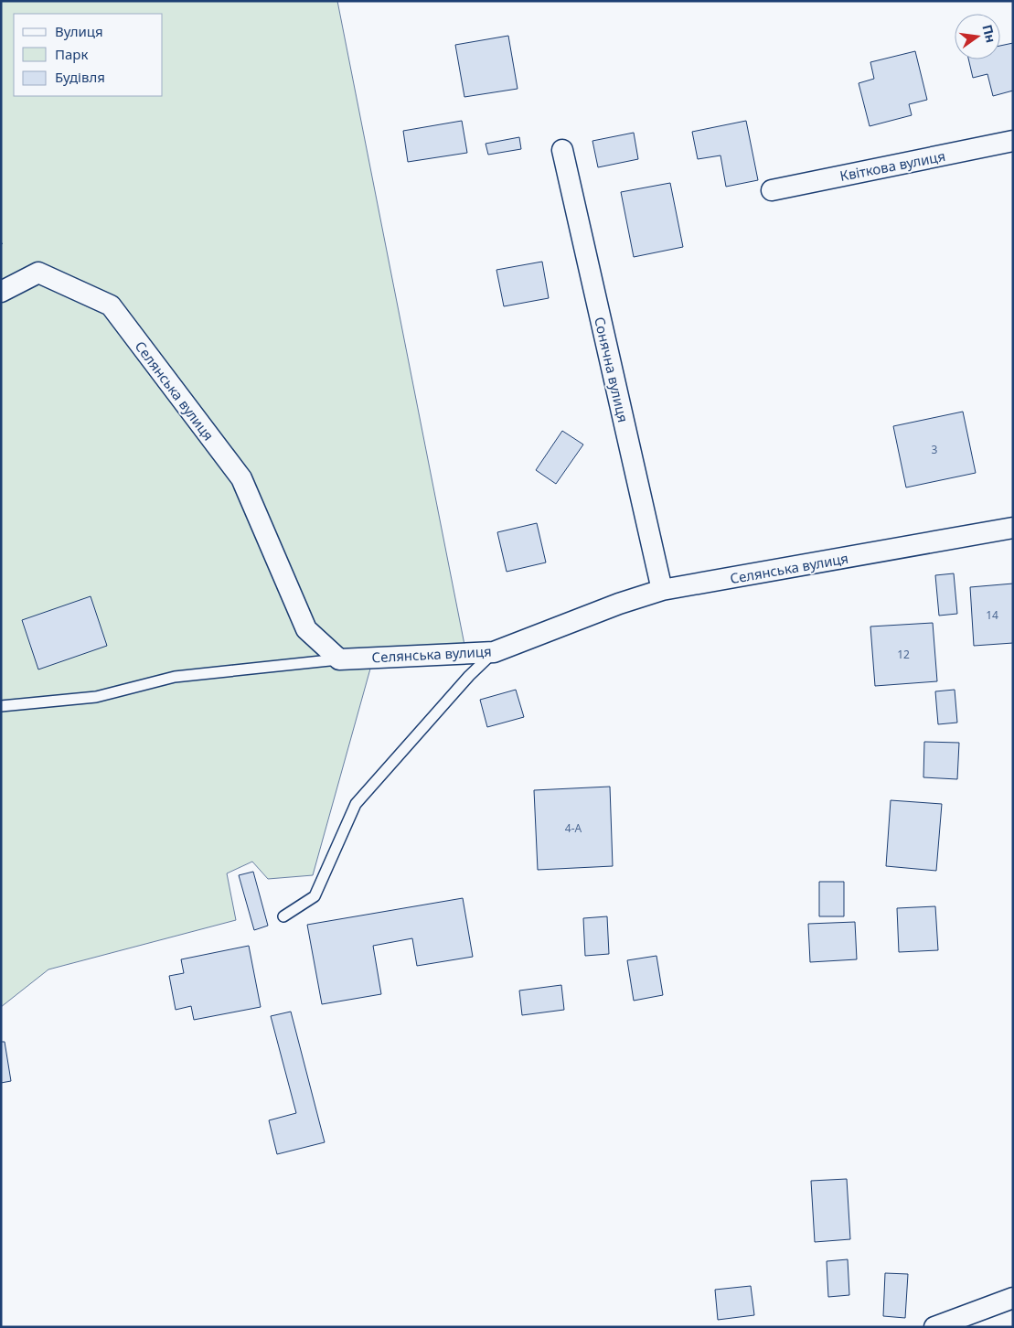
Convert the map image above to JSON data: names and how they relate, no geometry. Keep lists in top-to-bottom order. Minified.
{"streets":{"street":["Квіткова вулиця","Сонячна вулиця","Селянська вулиця"]},"crossings":[["Сонячна вулиця","Селянська вулиця"]],"house_numbers":["3","14","12","4-А"],"legend":["Вулиця","Парк","Будівля"],"north":"right"}
